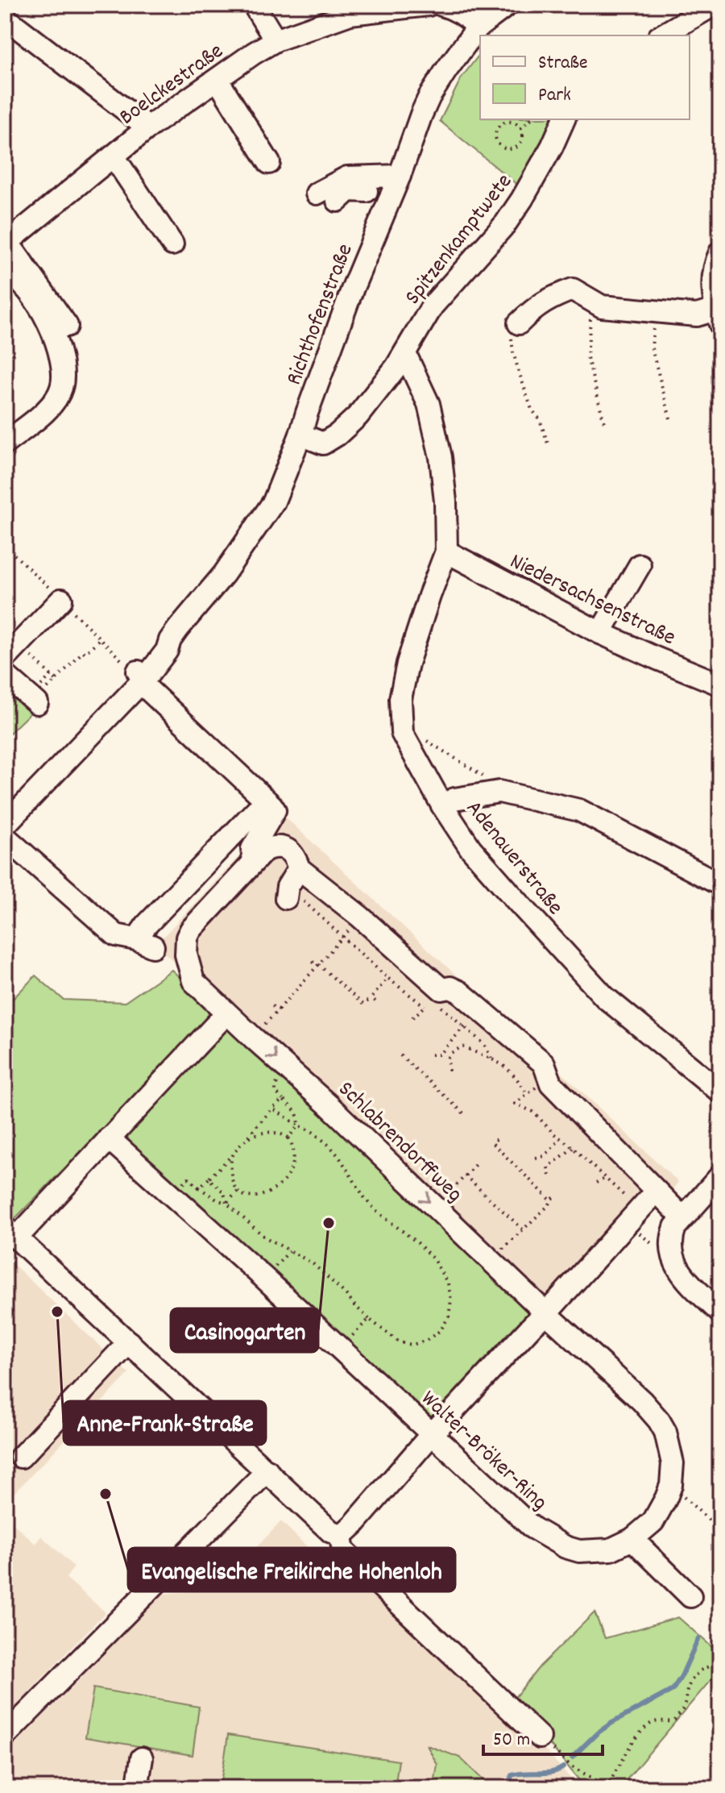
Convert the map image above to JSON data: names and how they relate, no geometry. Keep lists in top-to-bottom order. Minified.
{"streets":{"street":["Boelckestraße","Spitzenkamptwete","Richthofenstraße","Niedersachsenstraße","Adenauerstraße","Schlabrendorffweg","Walter-Bröker-Ring"]},"crossings":[["Spitzenkamptwete","Richthofenstraße"],["Spitzenkamptwete","Adenauerstraße"],["Niedersachsenstraße","Adenauerstraße"],["Schlabrendorffweg","Walter-Bröker-Ring"]],"places":["Casinogarten","Anne-Frank-Straße","Evangelische Freikirche Hohenloh"],"legend":["Straße","Park"],"scale_bar":"50 m"}
